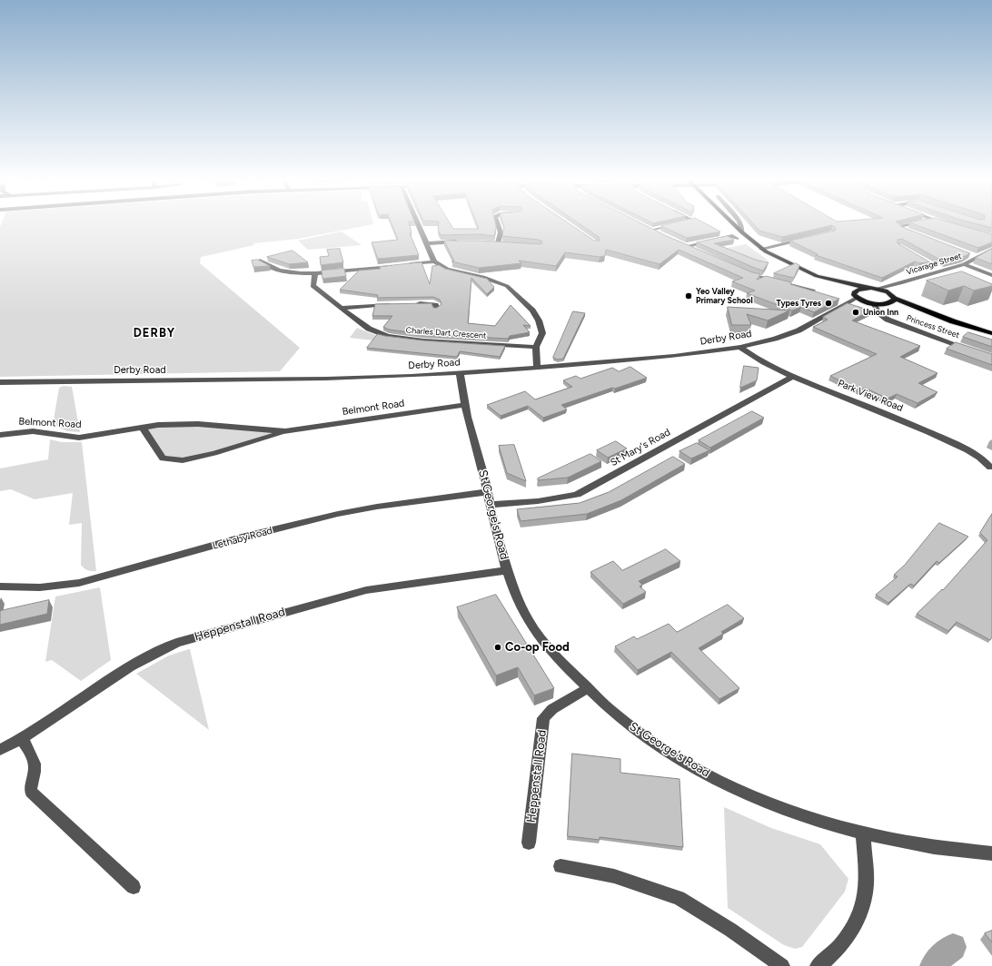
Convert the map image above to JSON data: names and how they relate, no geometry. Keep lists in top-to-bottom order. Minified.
{"streets":{"street":["Vicarage Street","Princess Street","Charles Dart Crescent","Derby Road","Park View Road","Belmont Road","St Mary's Road","St George's Road","Lethaby Road","Heppenstall Road"]},"crossings":[["Derby Road","Park View Road"],["Derby Road","St George's Road"],["Park View Road","St Mary's Road"],["Belmont Road","St George's Road"],["St Mary's Road","St George's Road"],["St George's Road","Lethaby Road"],["St George's Road","Heppenstall Road"]],"districts":["DERBY"],"places":["Yeo Valley Primary School","Types Tyres","Union Inn","Co-op Food"]}
